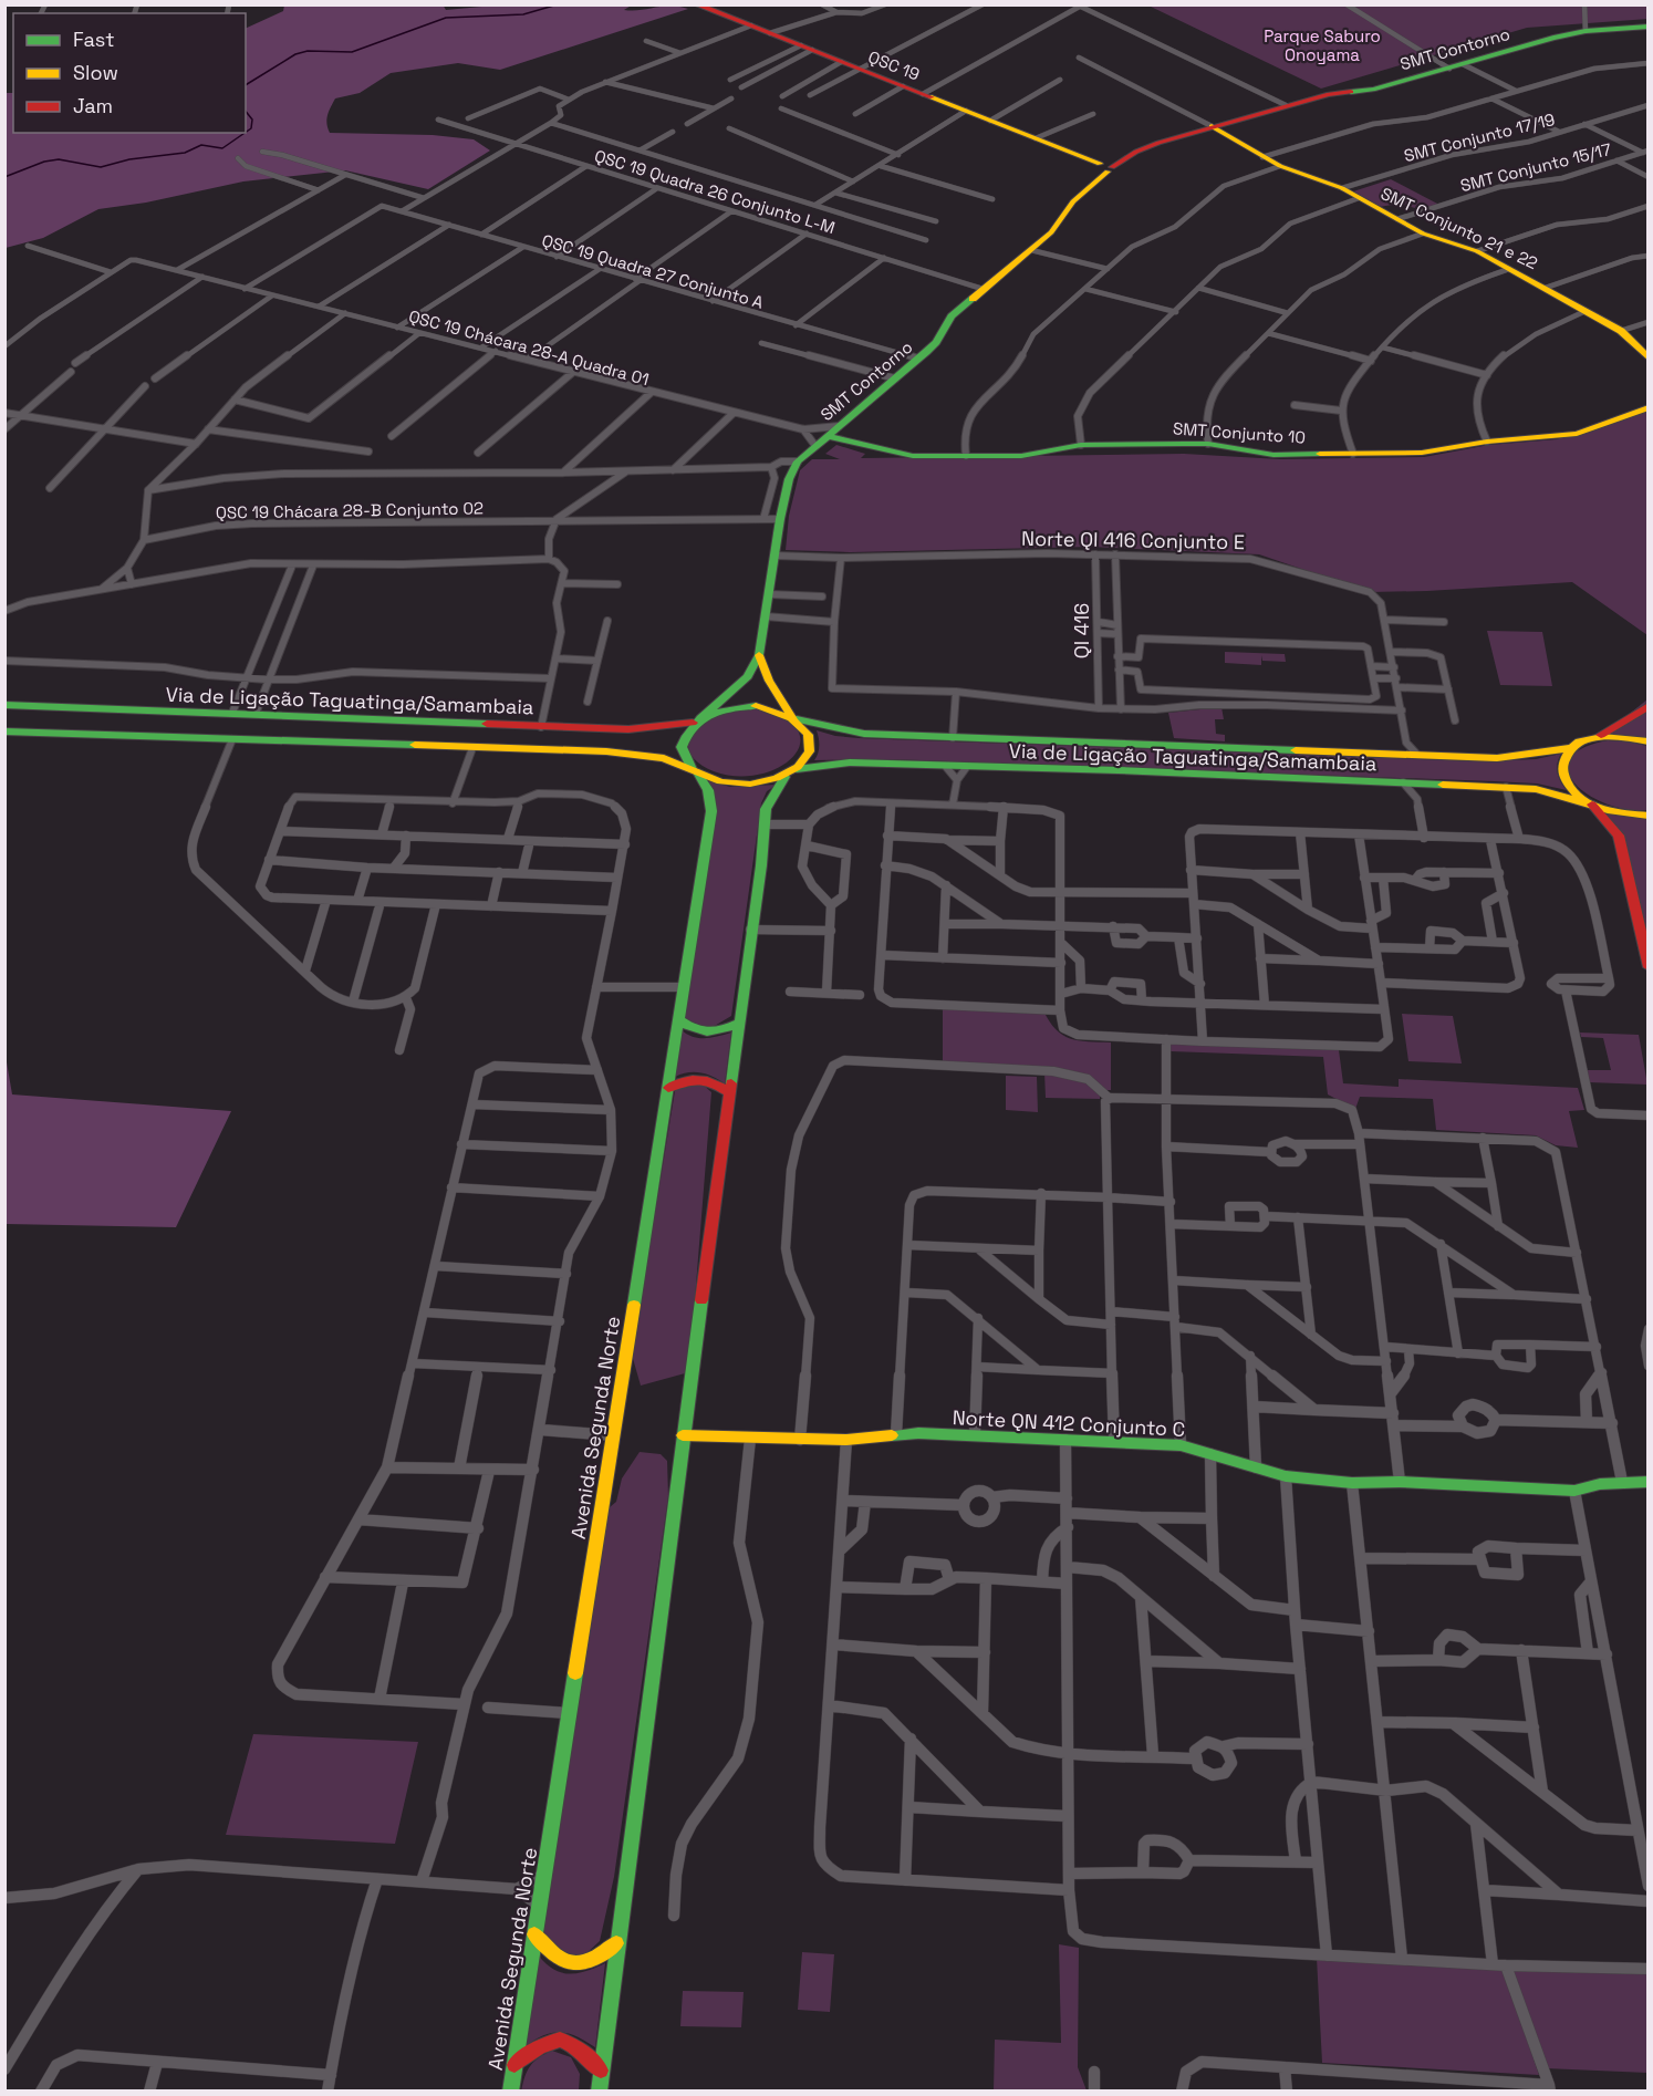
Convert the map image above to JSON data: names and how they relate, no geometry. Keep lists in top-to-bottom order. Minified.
{"streets":{"main road":["SMT Contorno","QSC 19","SMT Conjunto 21 e 22","SMT Conjunto 10","Via de Ligação Taguatinga/Samambaia","Norte QN 412 Conjunto C","Avenida Segunda Norte"],"street":["SMT Conjunto 17/19","SMT Conjunto 15/17","QSC 19 Quadra 26 Conjunto L-M","QSC 19 Quadra 27 Conjunto A","QSC 19 Chácara 28-A Quadra 01","QSC 19 Chácara 28-B Conjunto 02","Norte QI 416 Conjunto E","QI 416"]},"crossings":[["SMT Contorno","QSC 19"],["SMT Contorno","QSC 19 Quadra 26 Conjunto L-M"],["SMT Contorno","SMT Conjunto 21 e 22"],["SMT Contorno","QSC 19 Quadra 27 Conjunto A"],["SMT Contorno","QSC 19 Chácara 28-A Quadra 01"],["SMT Contorno","SMT Conjunto 10"],["SMT Contorno","QSC 19 Chácara 28-B Conjunto 02"],["SMT Contorno","Norte QI 416 Conjunto E"],["SMT Contorno","Via de Ligação Taguatinga/Samambaia"],["SMT Contorno","Avenida Segunda Norte"],["SMT Conjunto 17/19","SMT Conjunto 21 e 22"],["SMT Conjunto 15/17","SMT Conjunto 21 e 22"],["QSC 19 Quadra 27 Conjunto A","QSC 19 Chácara 28-A Quadra 01"],["Norte QI 416 Conjunto E","QI 416"],["Via de Ligação Taguatinga/Samambaia","Avenida Segunda Norte"]],"parks":["Parque Saburo Onoyama"],"legend":["Fast","Slow","Jam"]}
